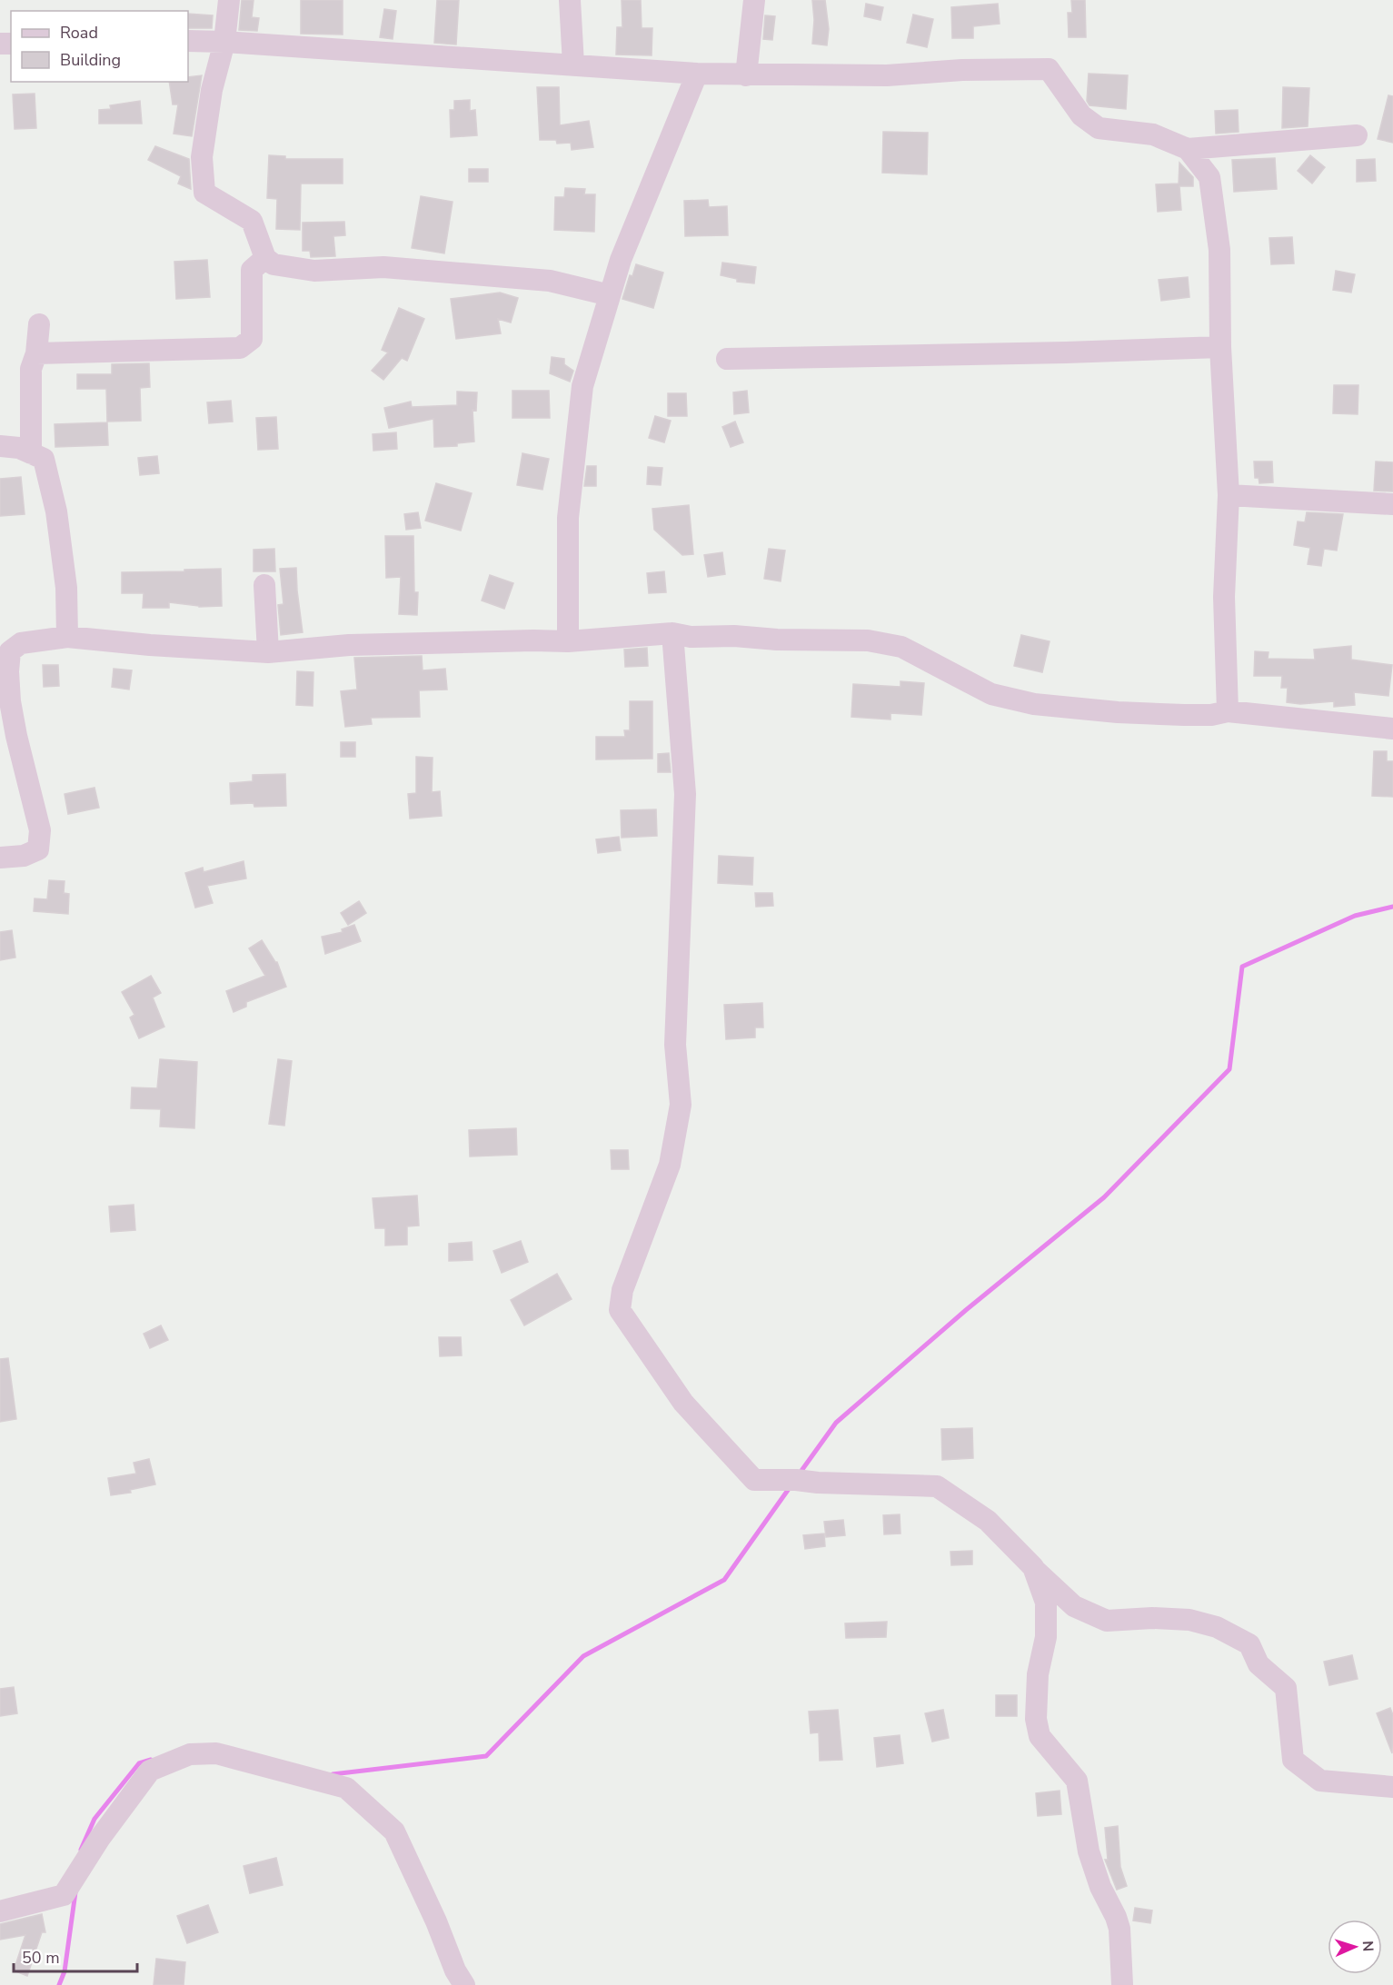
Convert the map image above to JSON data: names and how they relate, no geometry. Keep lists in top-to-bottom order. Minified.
{"legend":["Road","Building"],"scale_bar":"50 m","north":"right"}
